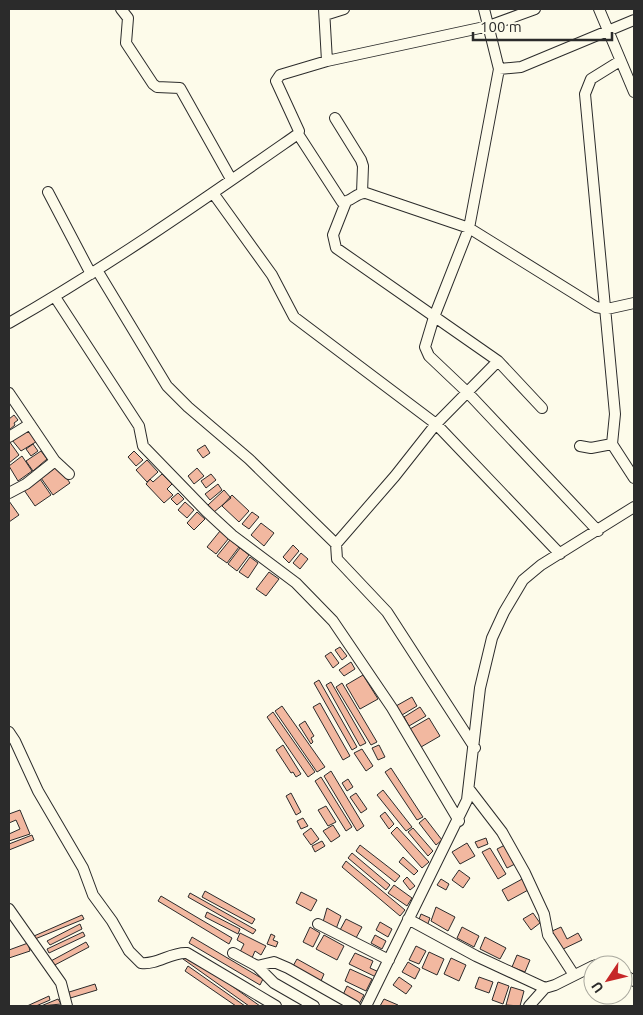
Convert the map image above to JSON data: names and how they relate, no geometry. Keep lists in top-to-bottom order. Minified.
{"scale_bar":"100 m","north":"bottom left"}
